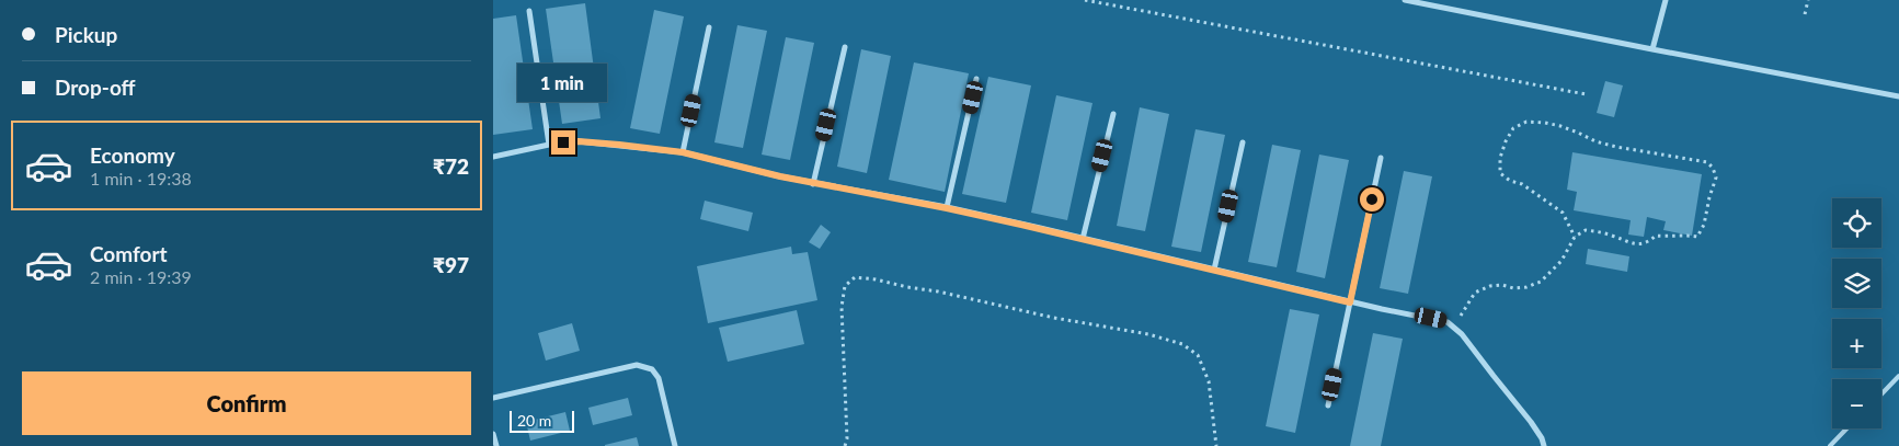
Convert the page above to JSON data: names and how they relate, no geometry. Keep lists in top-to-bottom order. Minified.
{"scale_bar":"20 m","page":{"banner":["Pickup","Drop-off"],"bubble":"1 min","list":[{"name":"Economy","note":"1 min · 19:38","value":"₹72"},{"name":"Comfort","note":"2 min · 19:39","value":"₹97"}],"map_buttons":["+","−"],"buttons":"Confirm","scale":"20 m"}}
